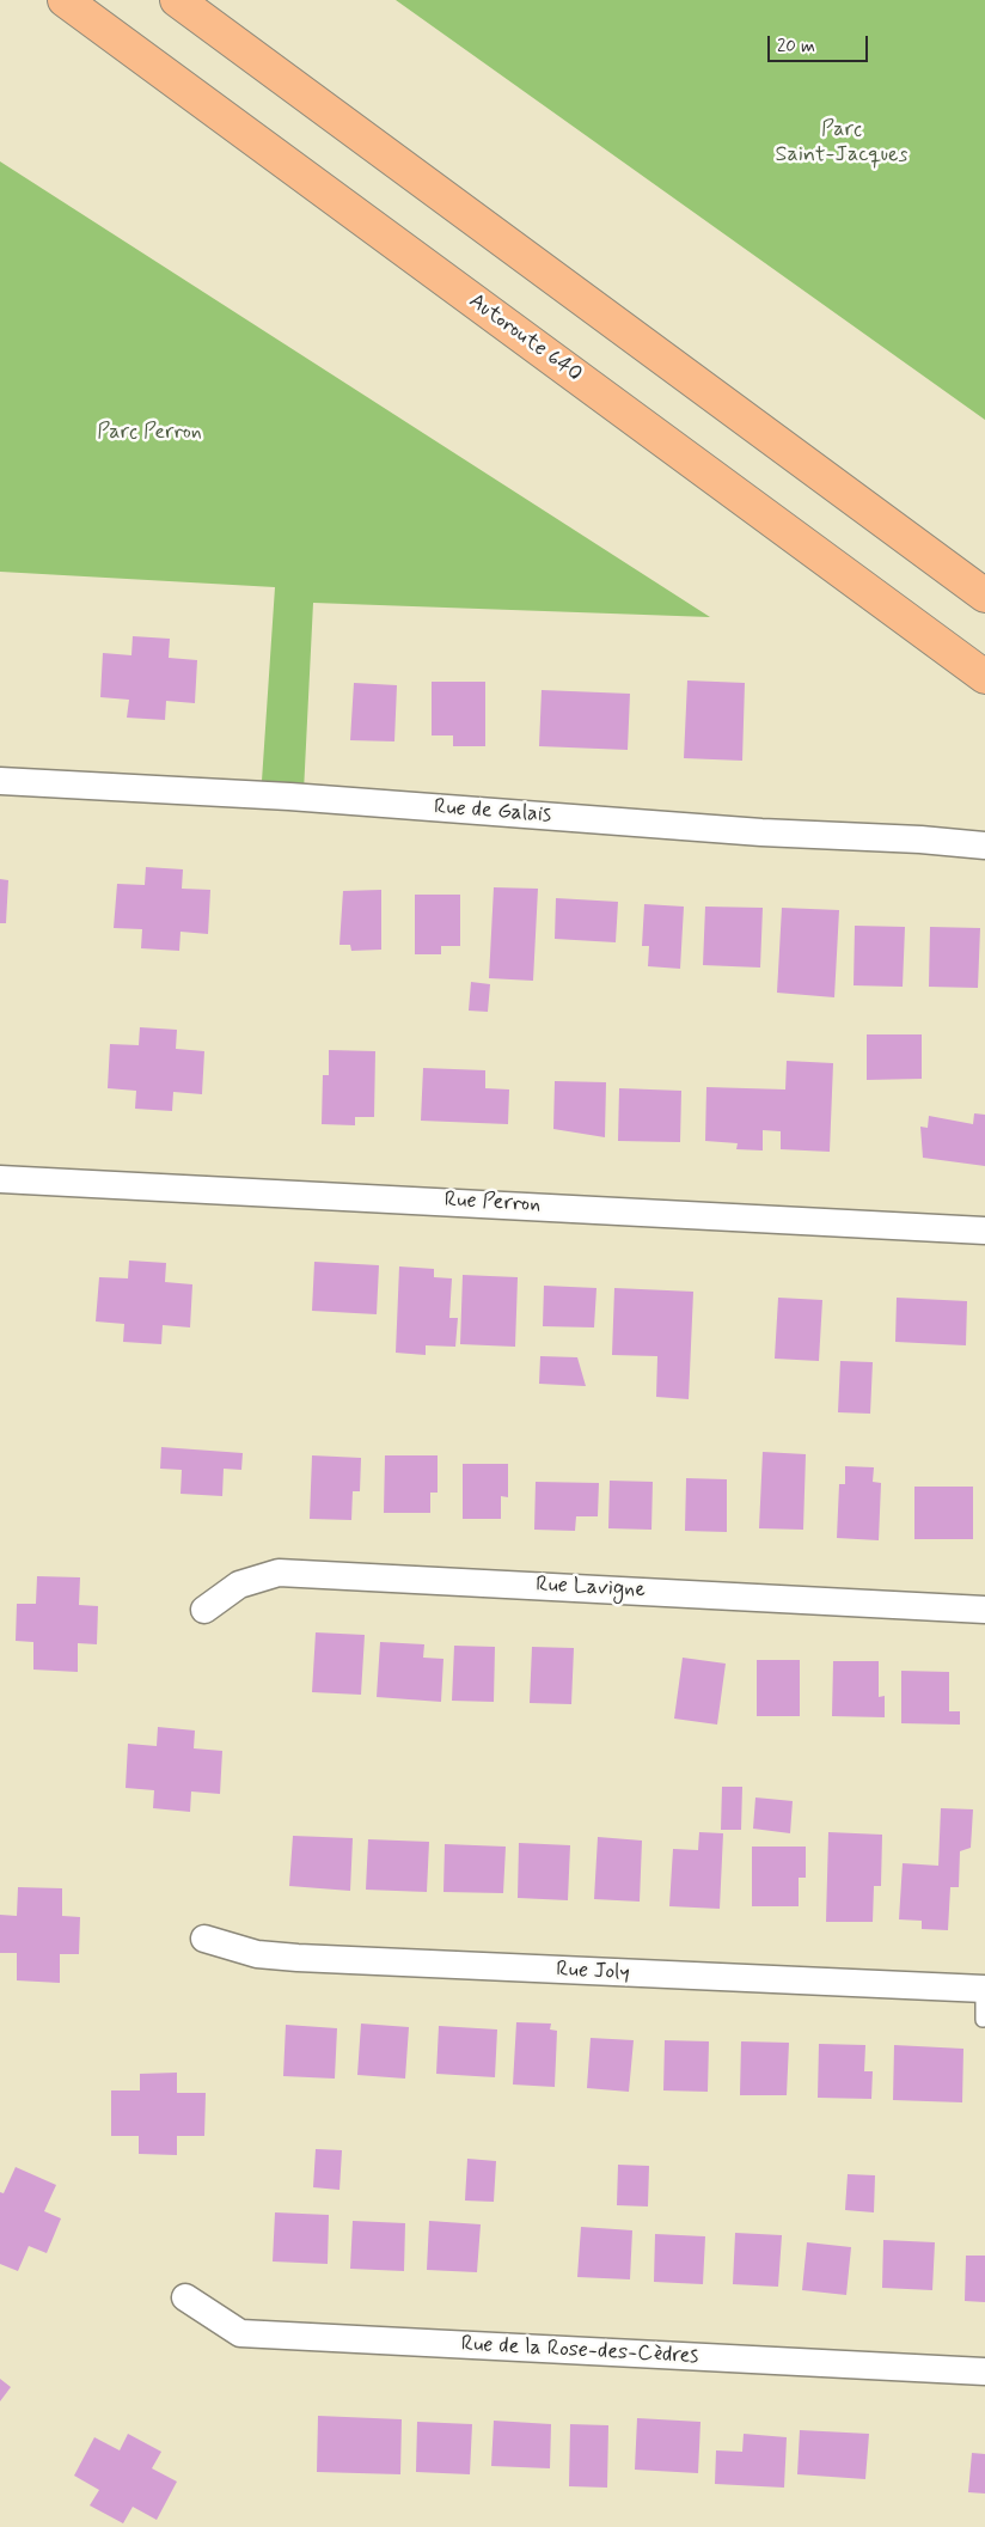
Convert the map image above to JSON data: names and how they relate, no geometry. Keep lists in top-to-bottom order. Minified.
{"streets":{"highway":["Autoroute 640"],"street":["Rue de Galais","Rue Perron","Rue Lavigne","Rue Joly","Rue de la Rose-des-Cèdres"]},"parks":["Parc Saint-Jacques","Parc Perron"],"scale_bar":"20 m"}
